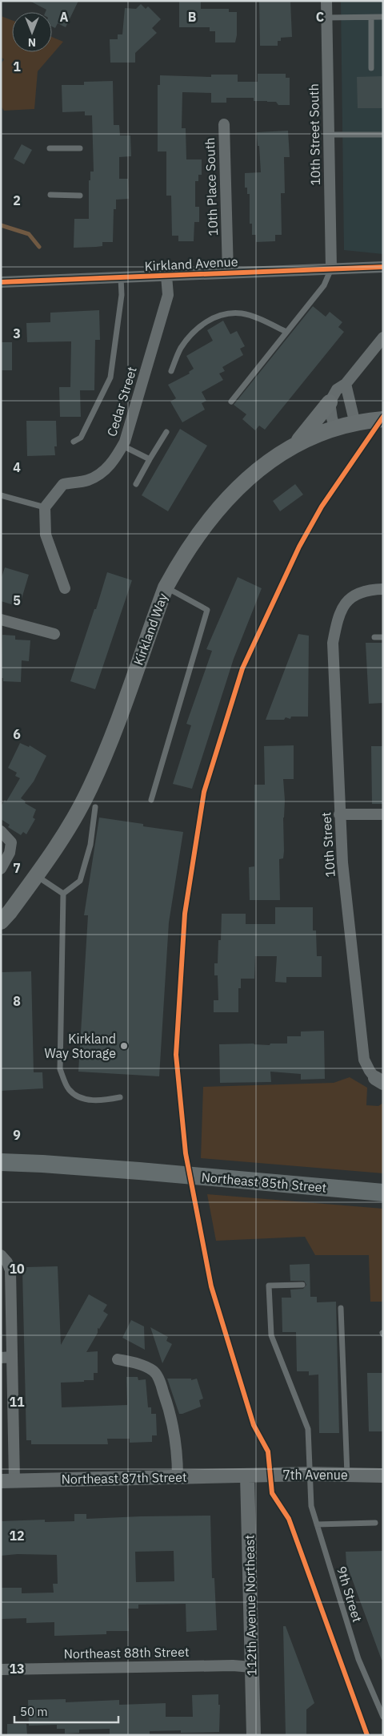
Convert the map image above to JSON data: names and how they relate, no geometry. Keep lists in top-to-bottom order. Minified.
{"streets":{"main road":["Kirkland Way","Northeast 85th Street"],"street":["10th Street South","10th Place South","Kirkland Avenue","Cedar Street","10th Street","7th Avenue","Northeast 87th Street","112th Avenue Northeast","Northeast 88th Street"],"lane":["9th Street"]},"crossings":[["10th Street South","Kirkland Avenue"],["10th Place South","Kirkland Avenue"],["Kirkland Avenue","Cedar Street"],["7th Avenue","Northeast 87th Street"],["7th Avenue","9th Street"],["7th Avenue","112th Avenue Northeast"],["Northeast 87th Street","112th Avenue Northeast"],["112th Avenue Northeast","Northeast 88th Street"]],"places":["Kirkland Way Storage"],"scale_bar":"50 m","north":"bottom","grid":{"columns":["A","B","C"],"rows":["1","2","3","4","5","6","7","8","9","10","11","12","13"]}}
